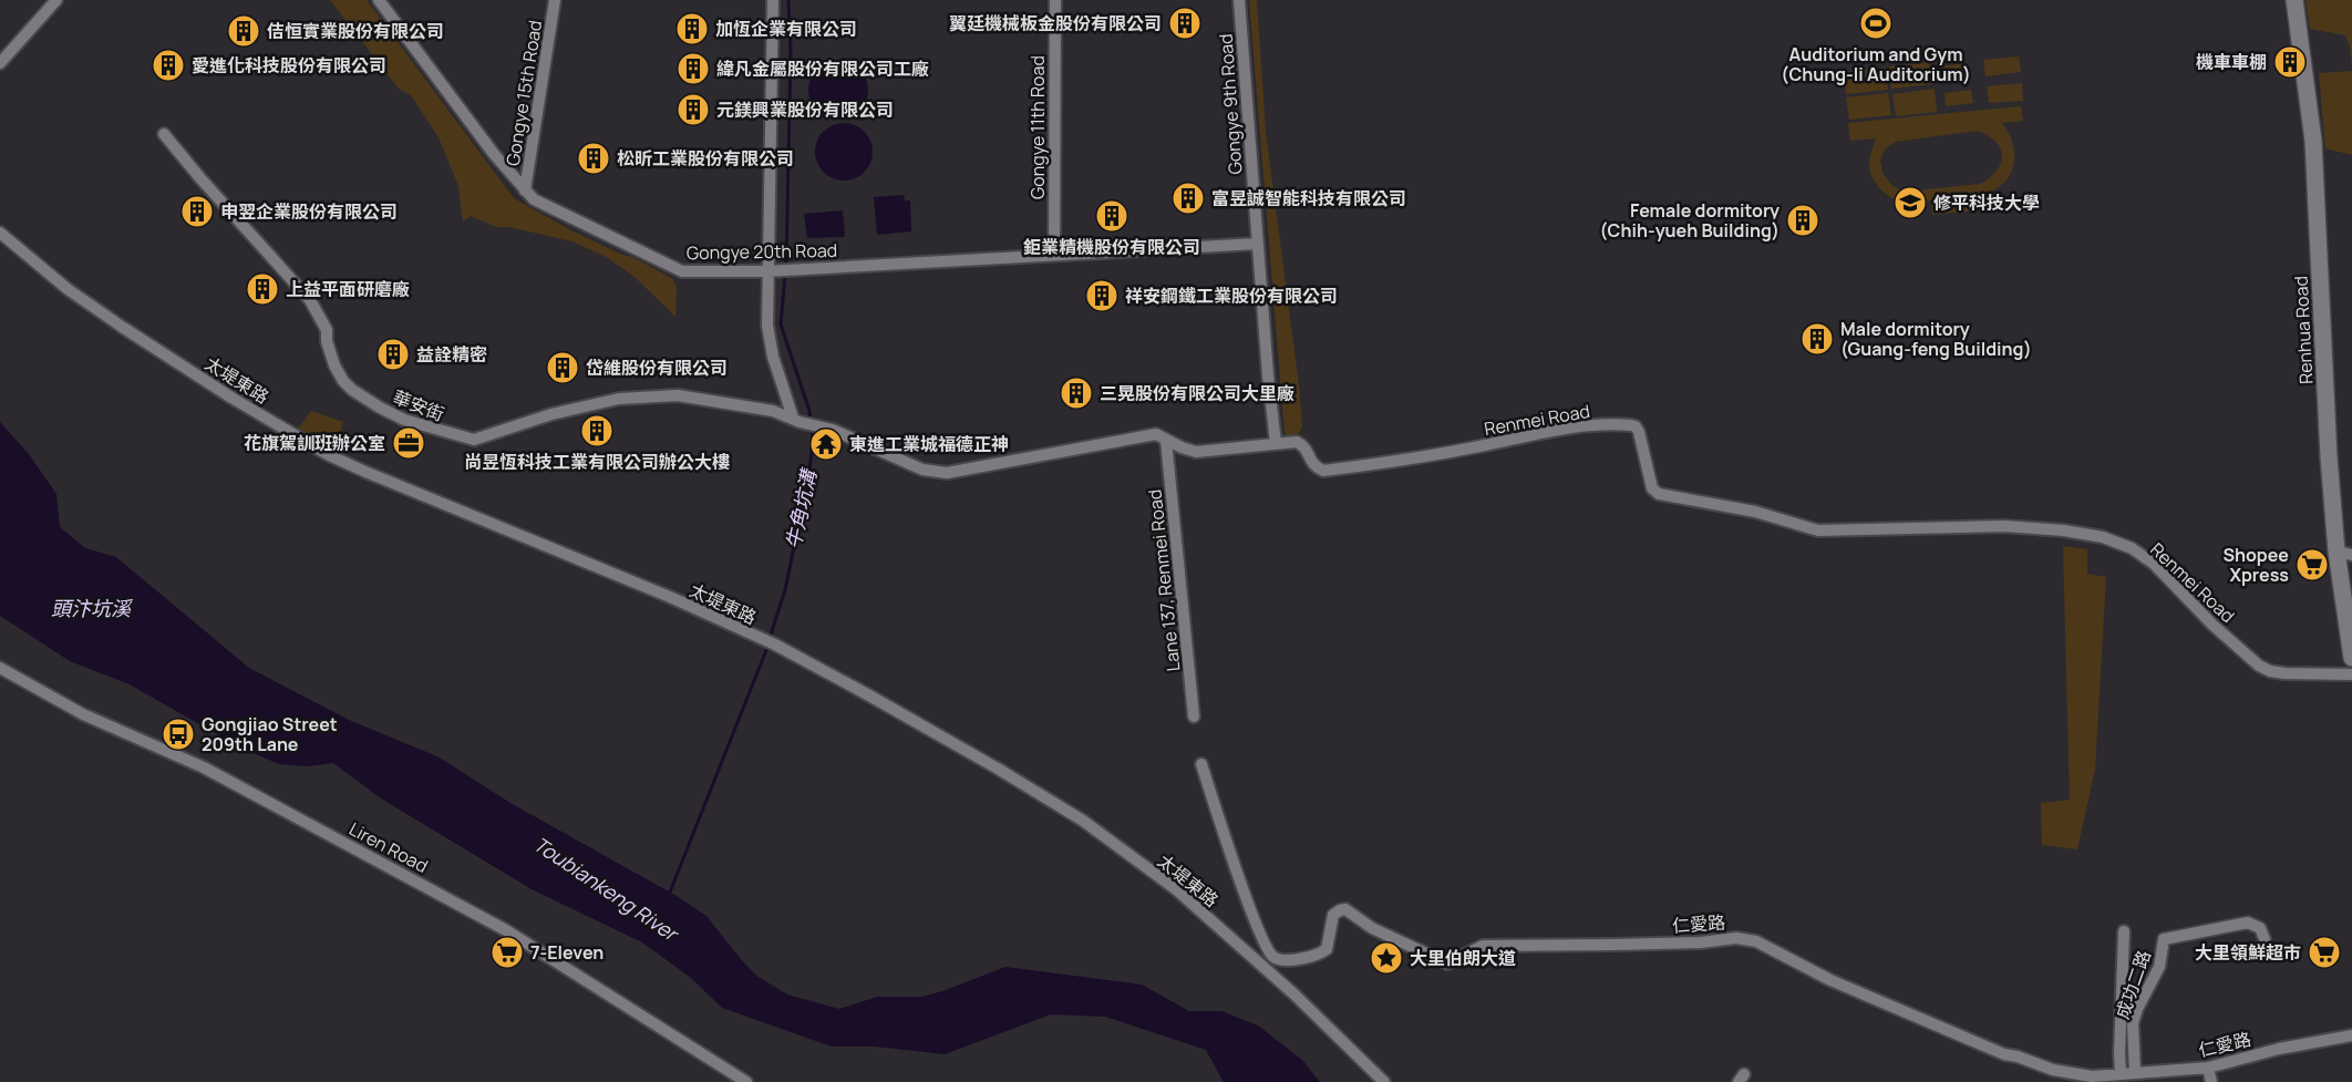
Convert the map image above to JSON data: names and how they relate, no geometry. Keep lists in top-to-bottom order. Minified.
{"streets":{"main road":["Renhua Road"],"street":["Gongye 15th Road","Gongye 9th Road","Gongye 11th Road","Gongye 20th Road","太堤東路","華安街","Renmei Road","Lane 137, Renmei Road","Liren Road","仁愛路","成功二路"]},"crossings":[["Gongye 15th Road","Gongye 20th Road"],["Gongye 9th Road","Gongye 20th Road"],["Gongye 9th Road","Renmei Road"],["Gongye 11th Road","Gongye 20th Road"],["華安街","Renmei Road"],["Renmei Road","Lane 137, Renmei Road"],["仁愛路","成功二路"]],"water":["牛角坑溝","頭汴坑溪","Toubiankeng River"],"places":{"building":["翼廷機械板金股份有限公司","加恆企業有限公司","佶恒實業股份有限公司","機車車棚","愛進化科技股份有限公司","緯凡金屬股份有限公司工廠","元鎂興業股份有限公司","松昕工業股份有限公司","富昱誠智能科技有限公司","申翌企業股份有限公司","鉅業精機股份有限公司","Female dormitory (Chih-yueh Building)","上益平面研磨廠","祥安鋼鐵工業股份有限公司","Male dormitory (Guang-feng Building)","益詮精密","岱維股份有限公司","三晃股份有限公司大里廠","尚昱恆科技工業有限公司辦公大樓"],"sports":["Auditorium and Gym (Chung-li Auditorium)"],"school or university":["修平科技大學"],"office":["花旗駕訓班辦公室"],"temple":["東進工業城福德正神"],"supermarket":["Shopee Xpress","7-Eleven","大里領鮮超市"],"bus stop":["Gongjiao Street 209th Lane"],"place":["大里伯朗大道"]}}
